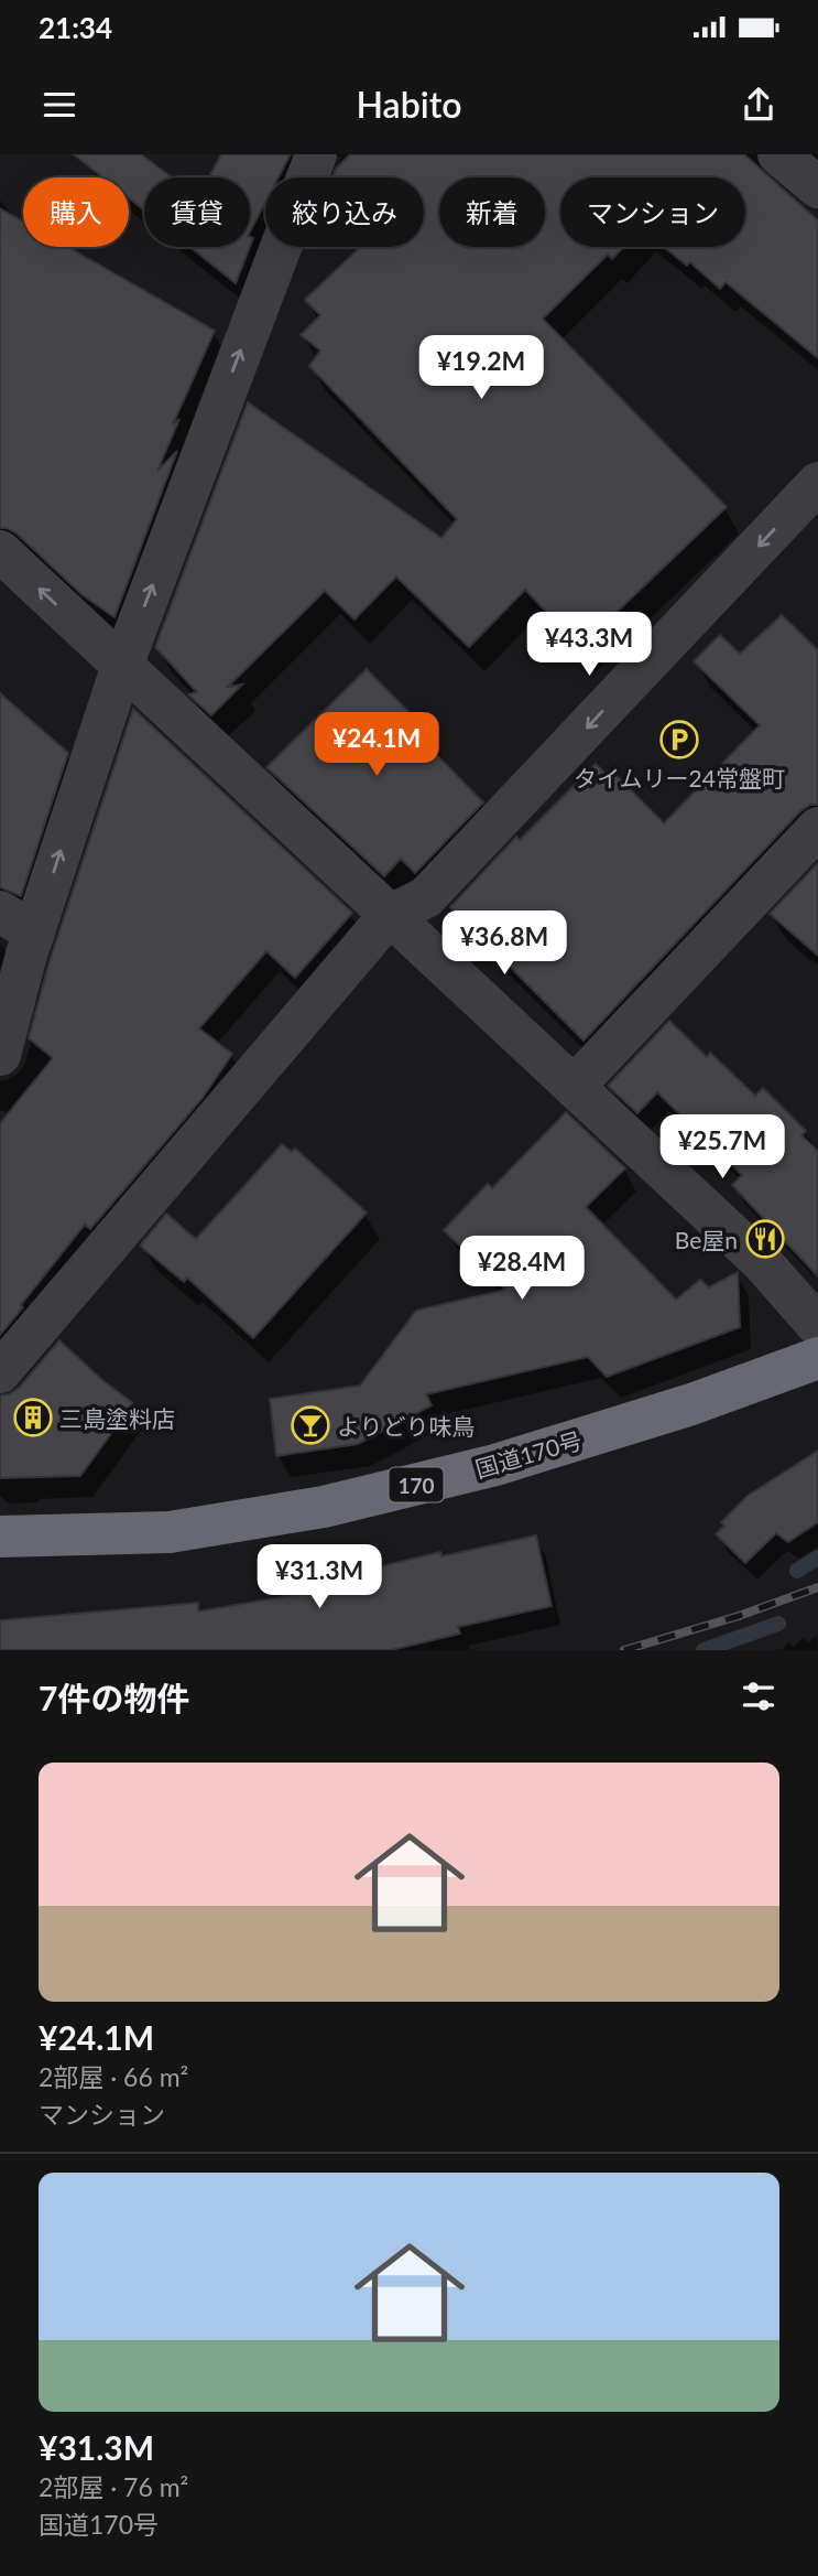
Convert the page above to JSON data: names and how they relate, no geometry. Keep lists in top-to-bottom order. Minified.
{"streets":{"highway":["国道170号","170"]},"places":{"parking":["タイムリー24常盤町"],"restaurant":["Be屋n"],"building":["三島塗料店"],"bar":["よりどり味鳥"]},"page":{"status":"21:34","header":"Habito","chip":["購入","賃貸","絞り込み","新着","マンション"],"price":["¥19.2M","¥43.3M","¥24.1M","¥36.8M","¥25.7M","¥28.4M","¥31.3M"],"heading":"7件の物件","list":[{"name":"¥24.1M","note":"2部屋 · 66 m² · マンション"},{"name":"¥31.3M","note":"2部屋 · 76 m² · 国道170号"}]}}
